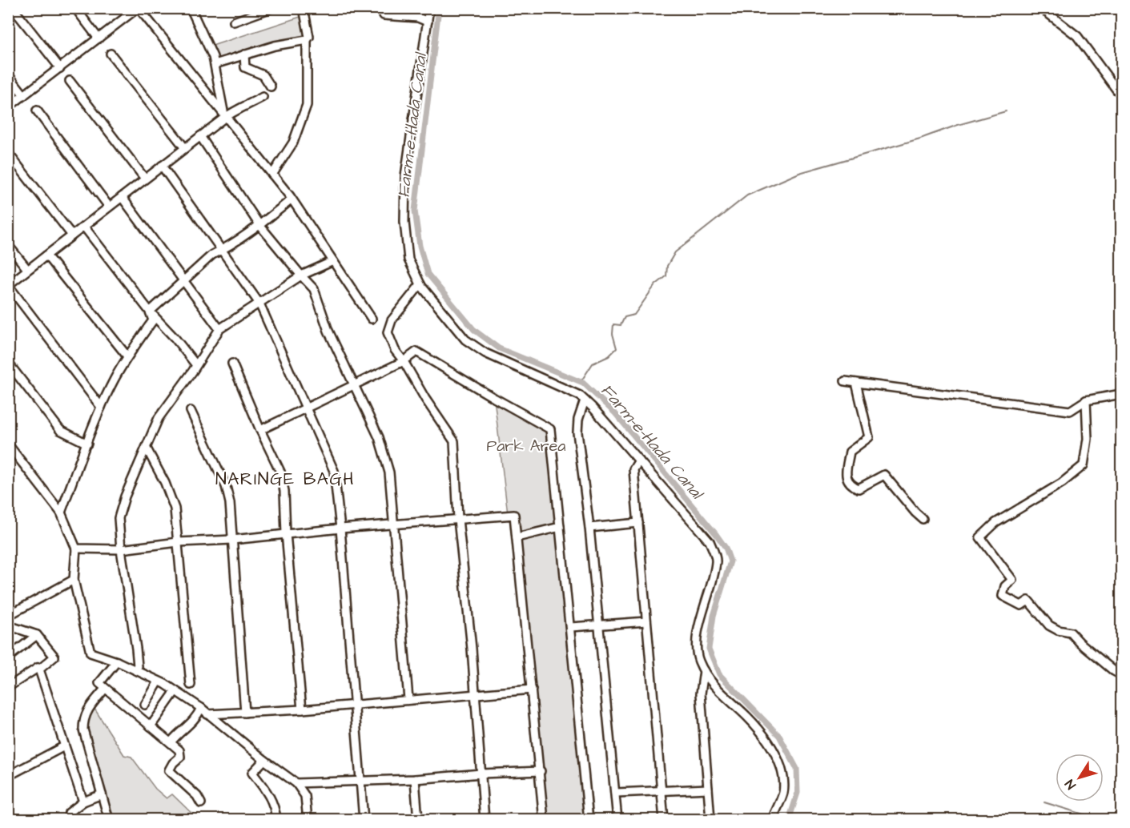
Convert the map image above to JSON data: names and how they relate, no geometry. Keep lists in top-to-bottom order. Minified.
{"districts":["NARINGE BAGH"],"water":["Farm-e-Hada Canal"],"parks":["Park Area"],"north":"bottom left"}
